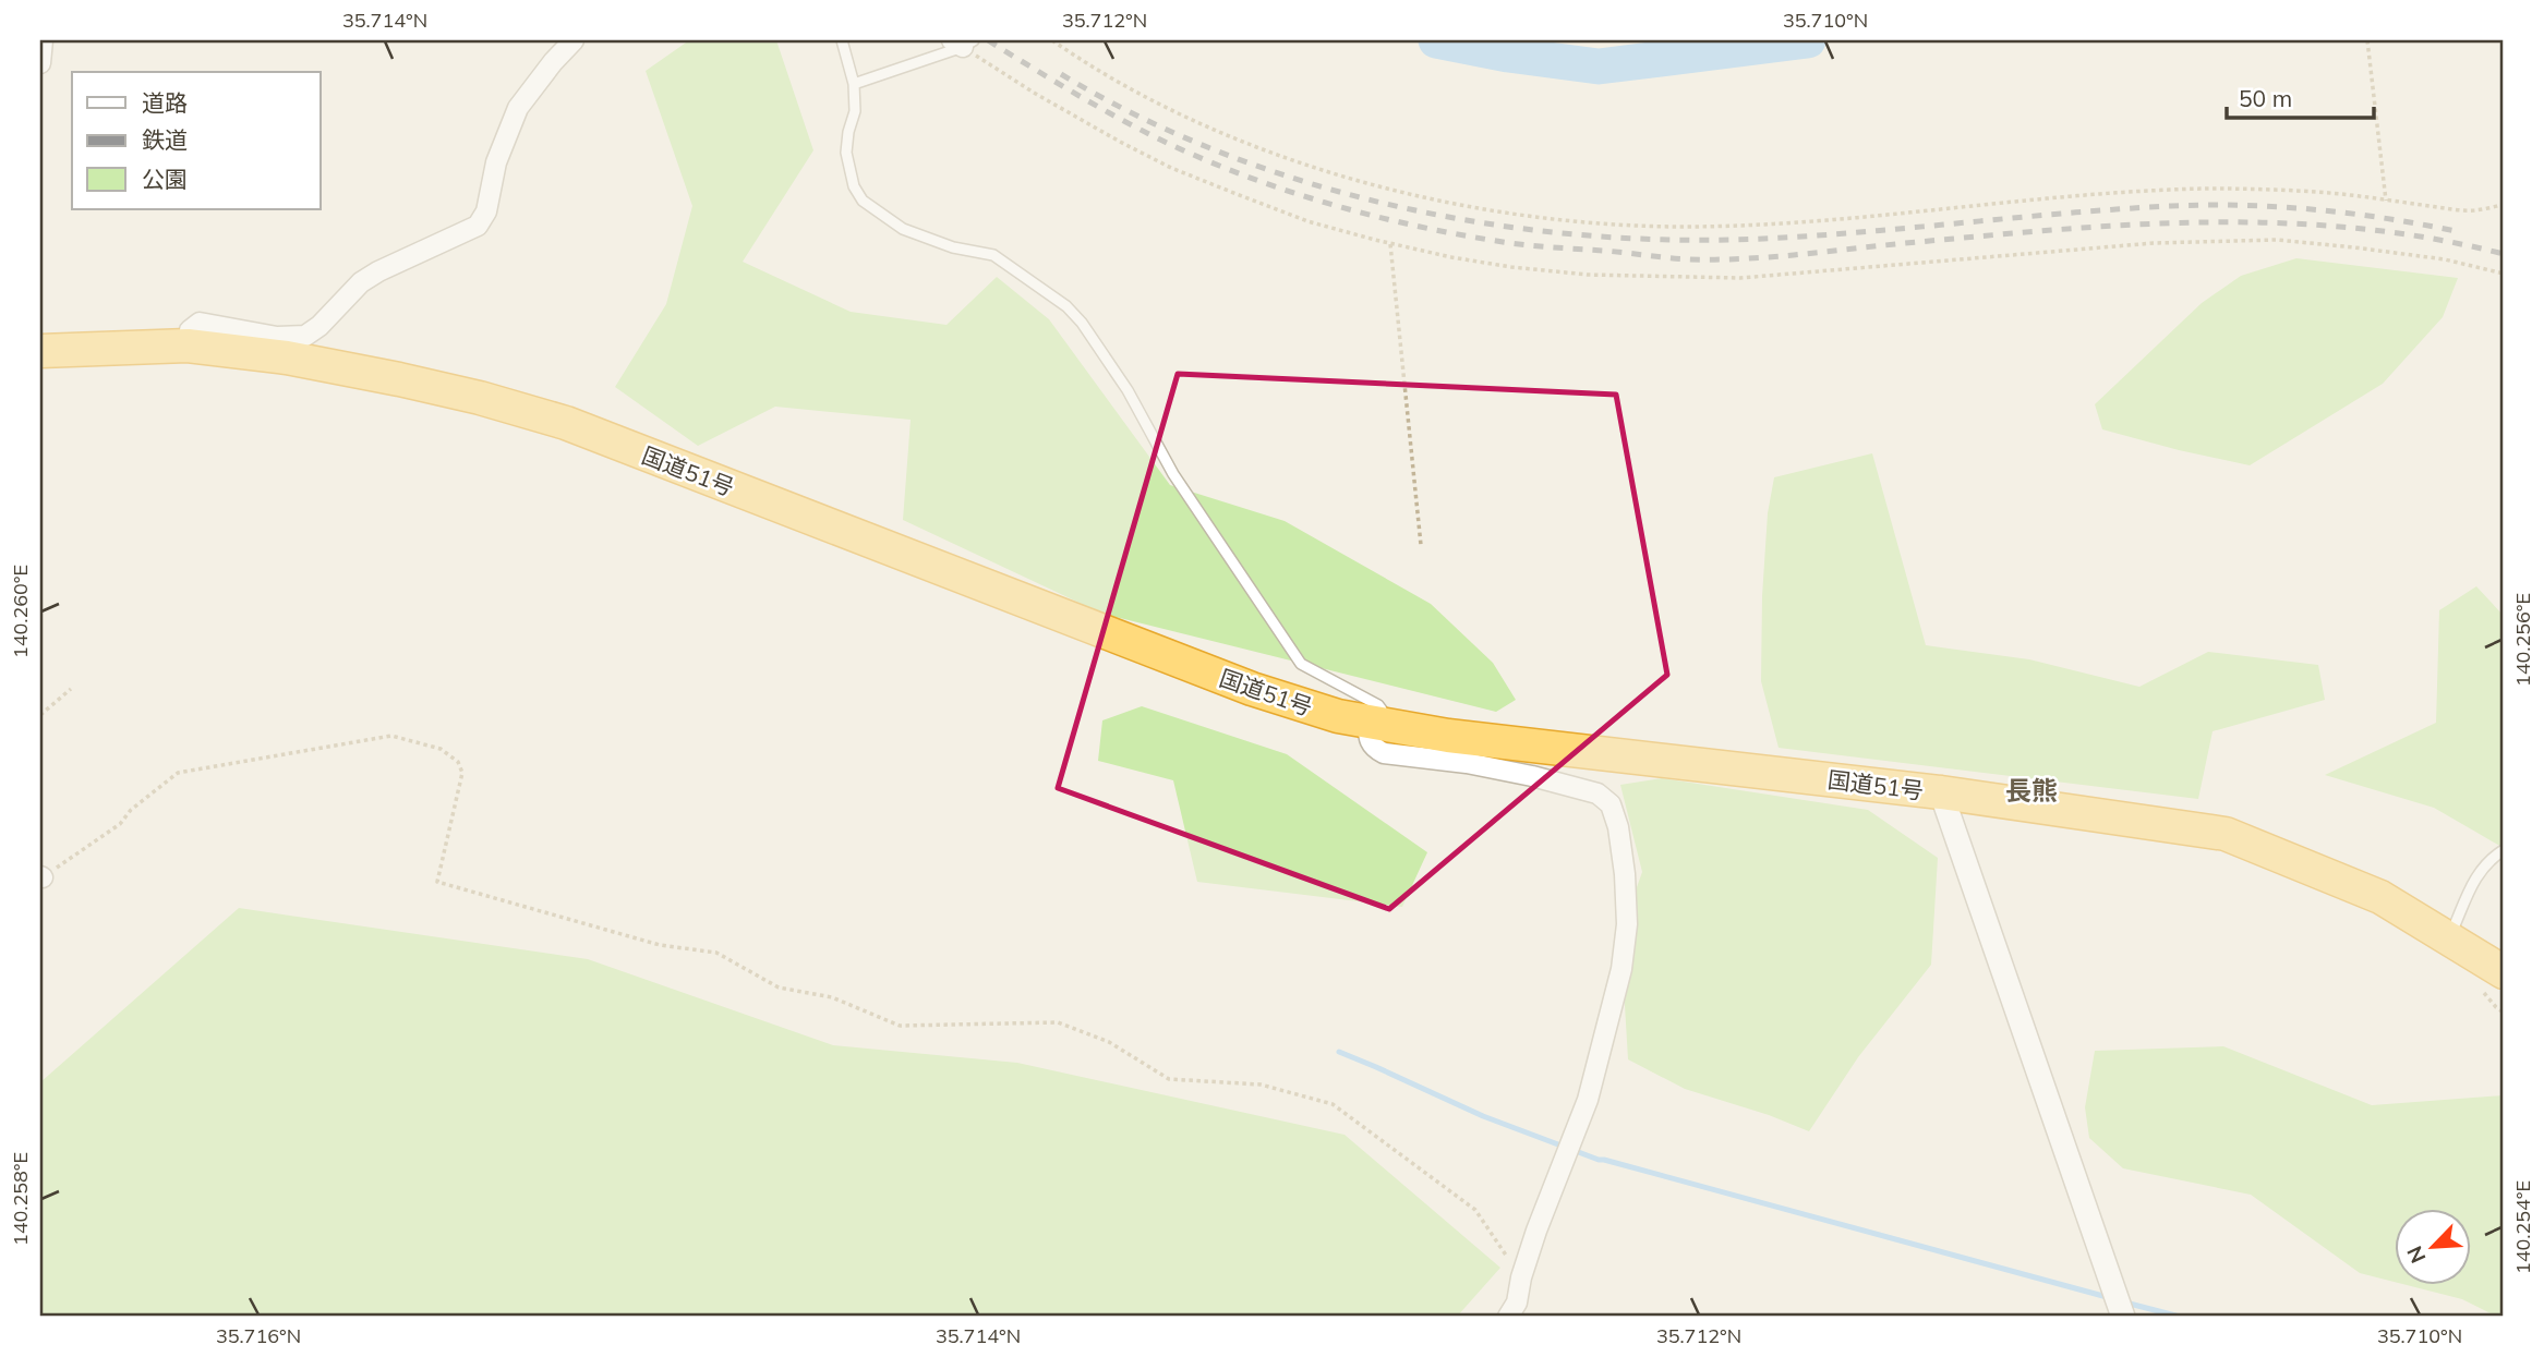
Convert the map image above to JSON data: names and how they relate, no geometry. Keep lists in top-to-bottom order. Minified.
{"streets":{"highway":["国道51号"]},"districts":["長熊"],"legend":["道路","鉄道","公園"],"scale_bar":"50 m","north":"bottom left","coordinates":["35.714°N","35.712°N","35.710°N","140.260°E","140.256°E","140.258°E","140.254°E","35.716°N"]}
